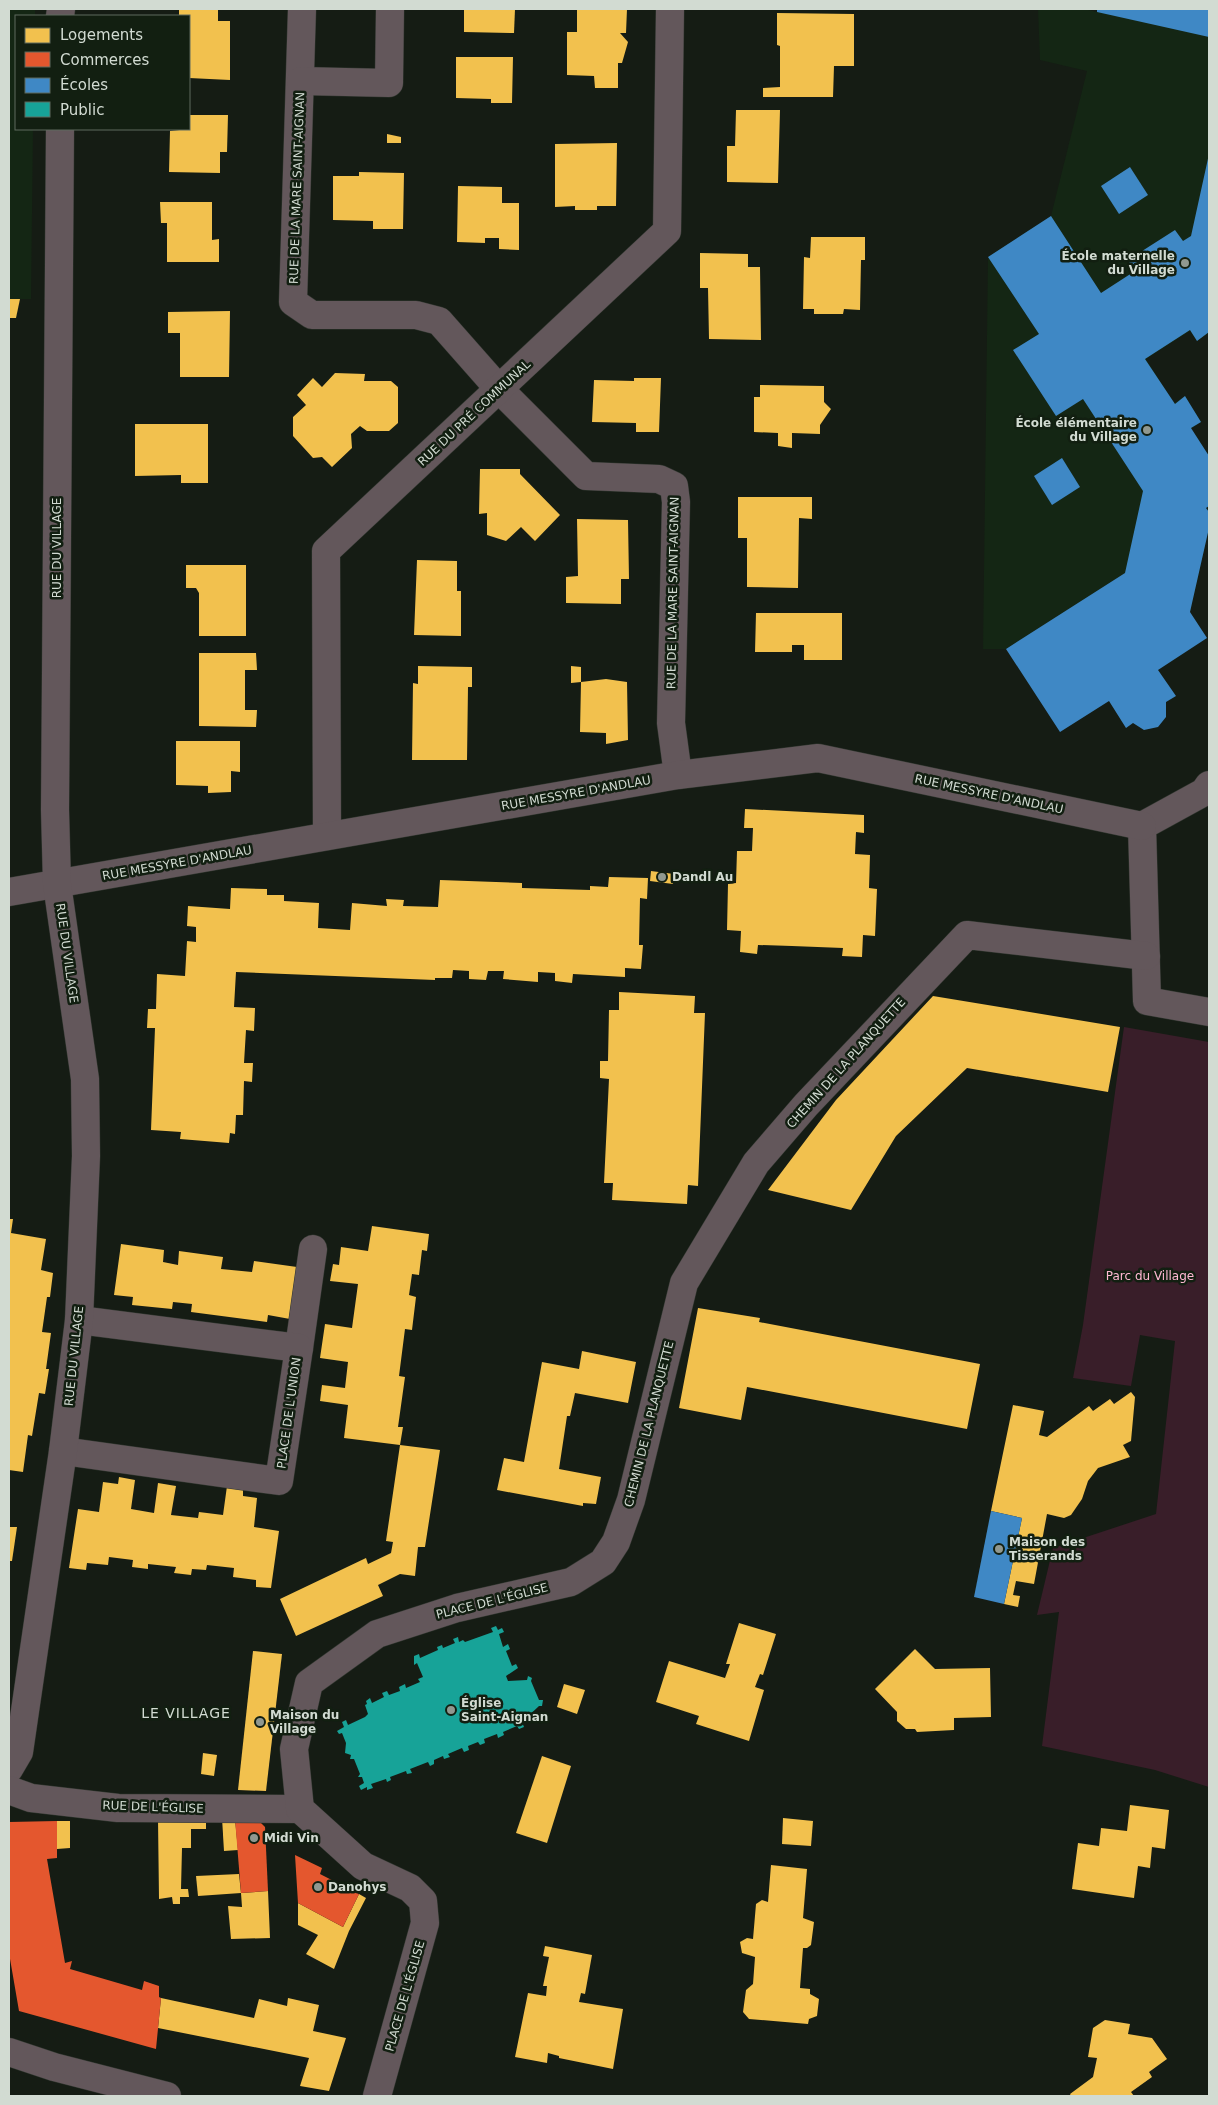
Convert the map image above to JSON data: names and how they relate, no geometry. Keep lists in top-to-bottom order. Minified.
{"streets":{"street":["RUE DE LA MARE SAINT-AIGNAN","RUE DU PRÉ COMMUNAL","RUE DU VILLAGE","RUE MESSYRE D'ANDLAU","CHEMIN DE LA PLANQUETTE","PLACE DE L'UNION","PLACE DE L'ÉGLISE","RUE DE L'ÉGLISE"]},"crossings":[["RUE DE LA MARE SAINT-AIGNAN","RUE DU PRÉ COMMUNAL"],["RUE DE LA MARE SAINT-AIGNAN","RUE MESSYRE D'ANDLAU"],["RUE DU PRÉ COMMUNAL","RUE MESSYRE D'ANDLAU"],["RUE DU VILLAGE","RUE MESSYRE D'ANDLAU"],["RUE DU VILLAGE","PLACE DE L'UNION"],["CHEMIN DE LA PLANQUETTE","PLACE DE L'ÉGLISE"],["PLACE DE L'ÉGLISE","RUE DE L'ÉGLISE"]],"districts":["LE VILLAGE"],"parks":["Parc du Village"],"places":["École maternelle du Village","École élémentaire du Village","Dandl Au","Maison des Tisserands","Église Saint-Aignan","Maison du Village","Midi Vin","Danohys"],"legend":["Logements","Commerces","Écoles","Public"]}
